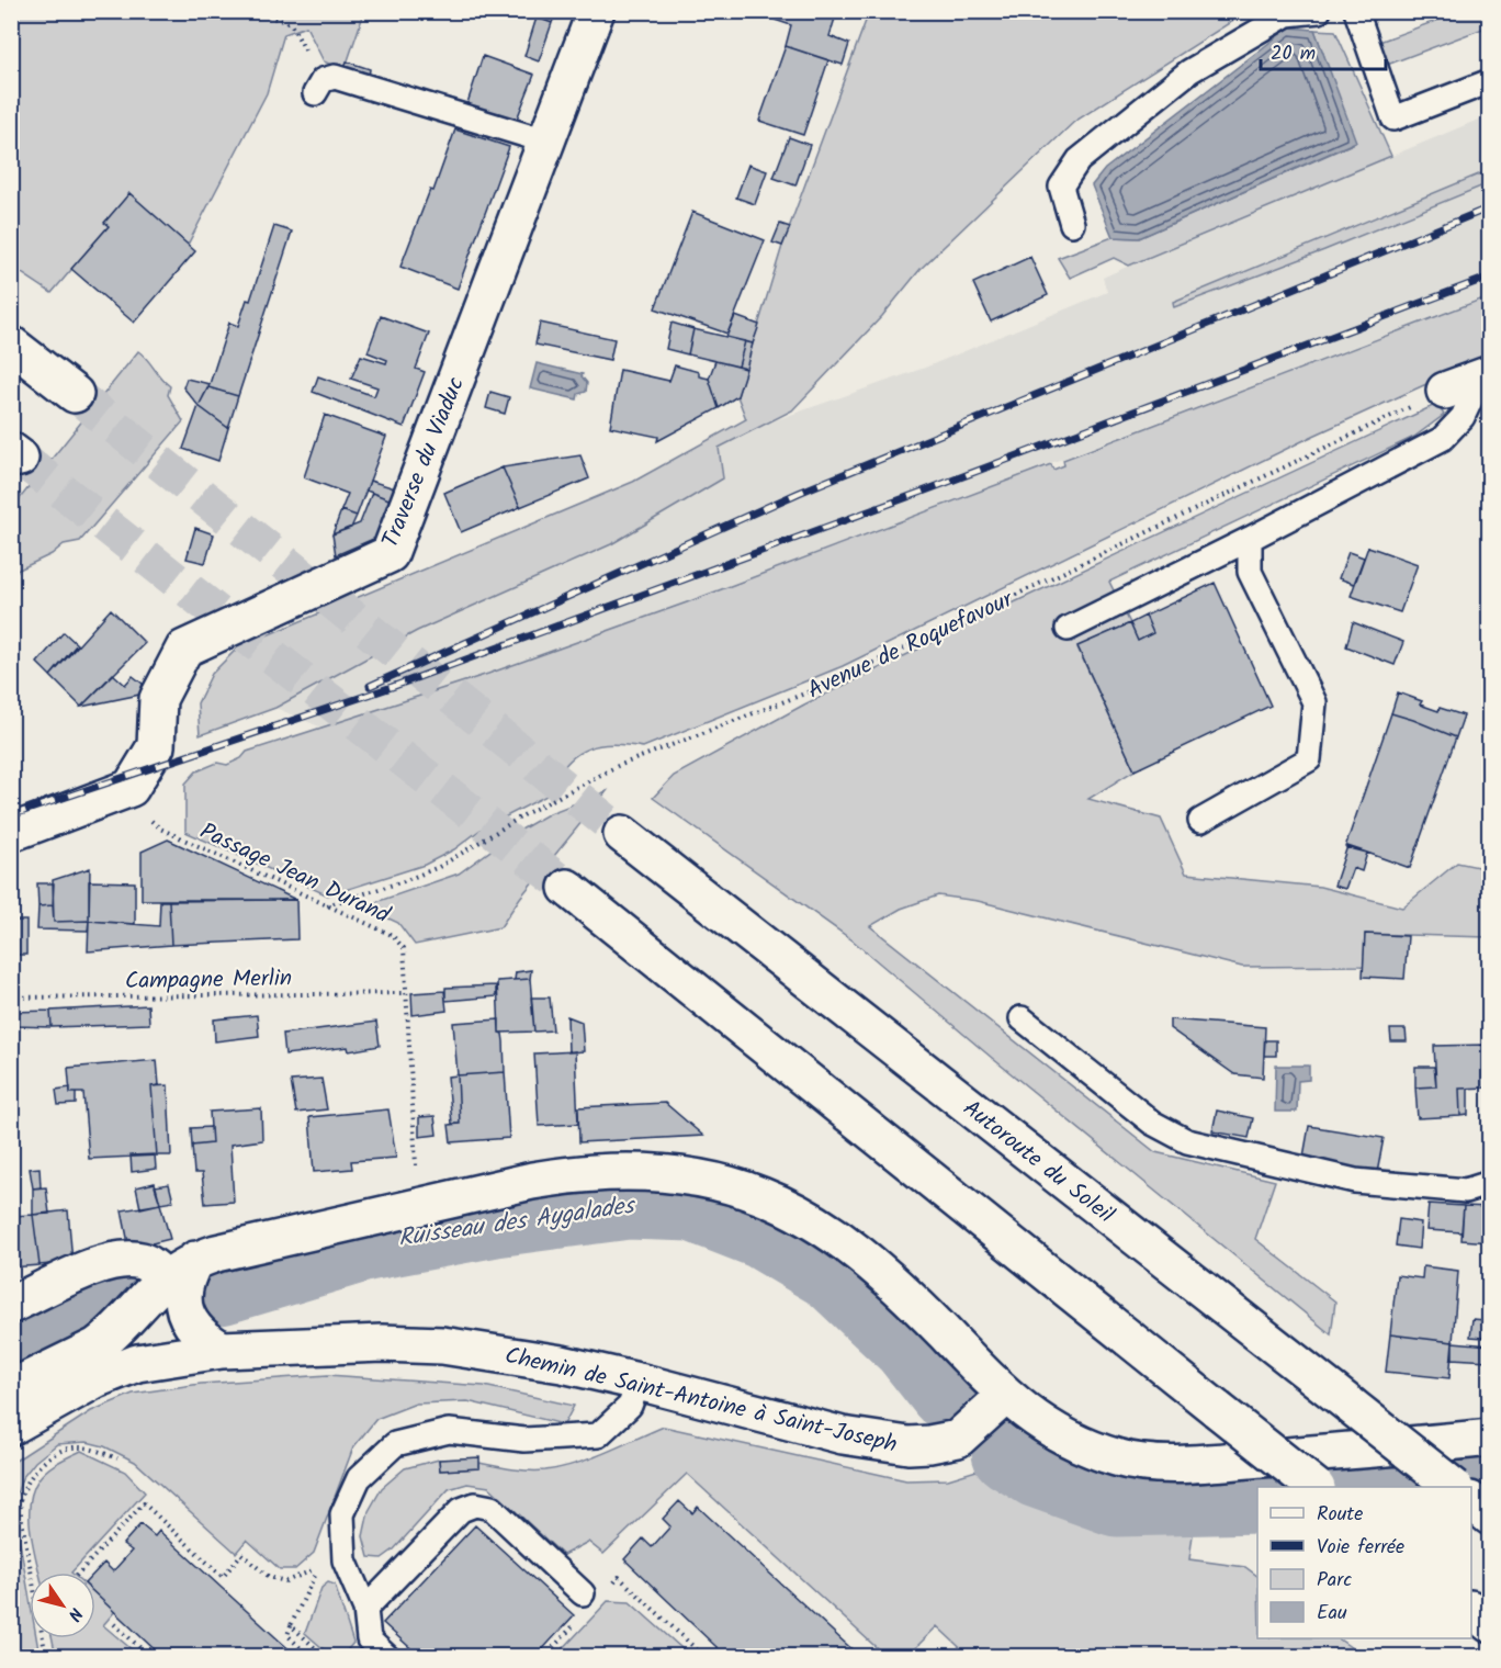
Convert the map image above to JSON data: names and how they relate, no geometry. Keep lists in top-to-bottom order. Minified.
{"streets":{"main road":["Traverse du Viaduc","Autoroute du Soleil","Chemin de Saint-Antoine à Saint-Joseph"],"path":["Avenue de Roquefavour","Passage Jean Durand","Campagne Merlin"]},"crossings":[["Traverse du Viaduc","Passage Jean Durand"],["Avenue de Roquefavour","Passage Jean Durand"],["Passage Jean Durand","Campagne Merlin"]],"water":["Ruisseau des Aygalades"],"legend":["Route","Voie ferrée","Parc","Eau"],"scale_bar":"20 m","north":"bottom right"}
